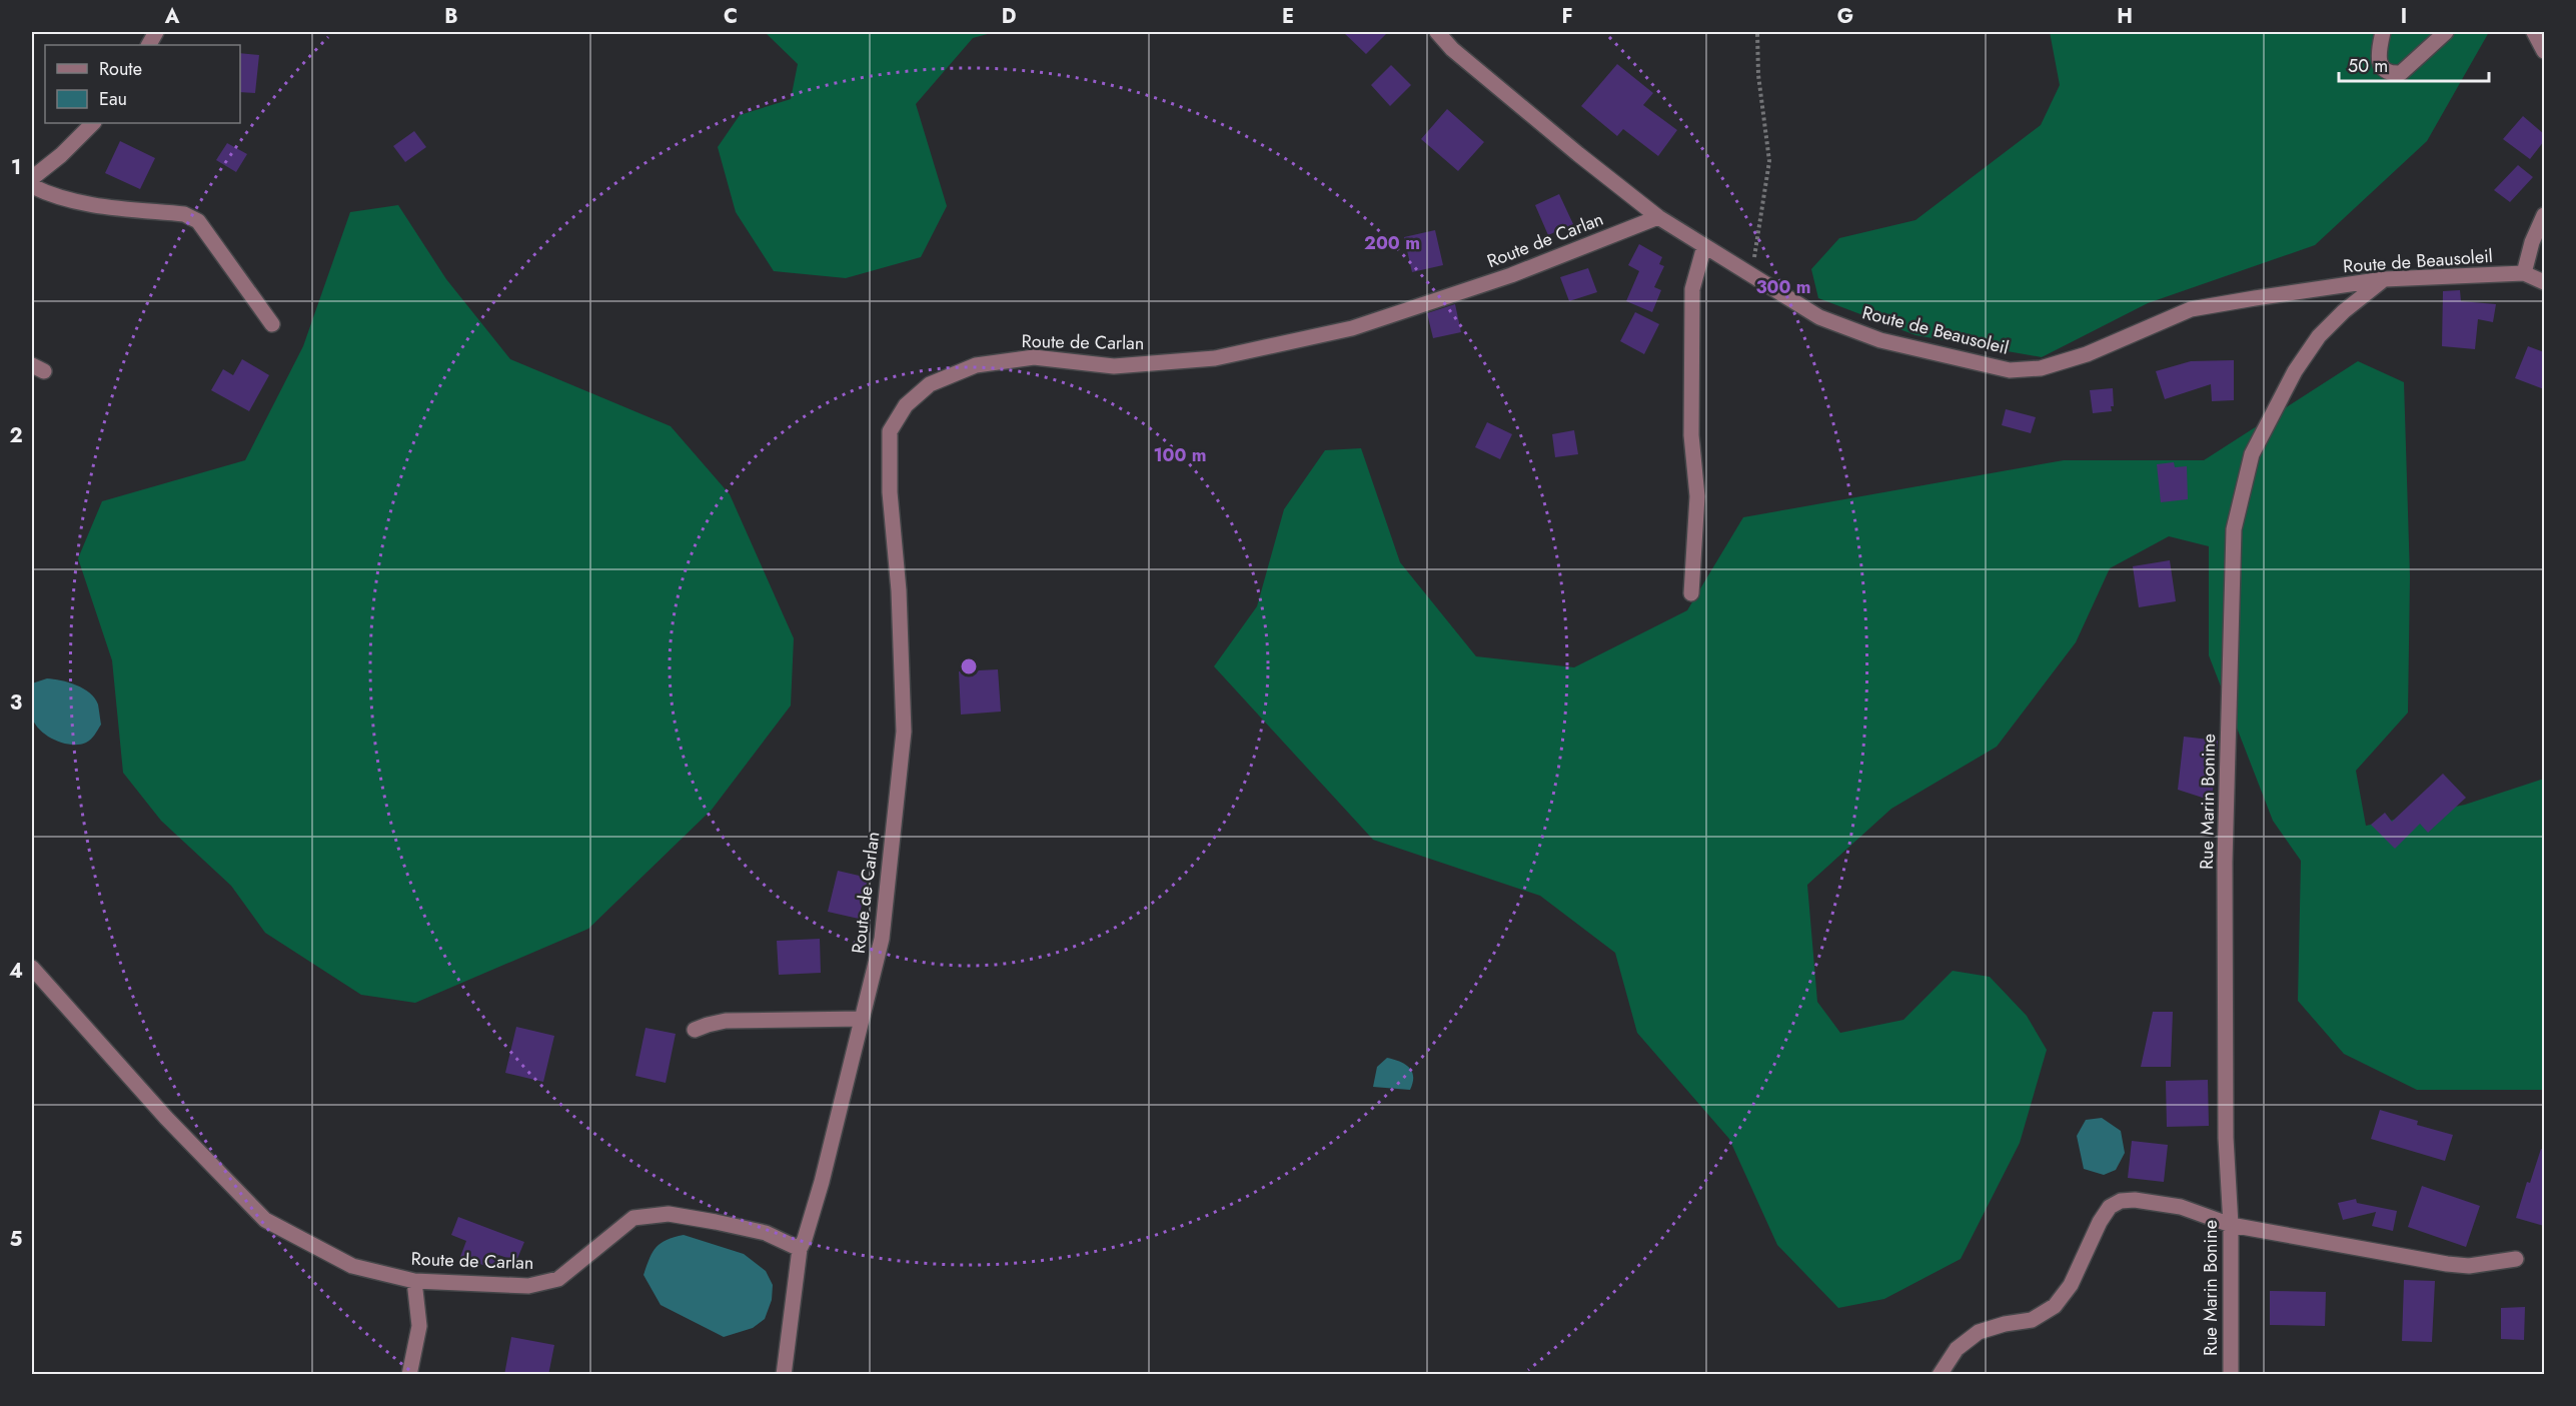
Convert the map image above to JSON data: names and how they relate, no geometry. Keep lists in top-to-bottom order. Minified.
{"streets":{"street":["Route de Carlan","Route de Beausoleil","Rue Marin Bonine"]},"crossings":[["Route de Carlan","Route de Beausoleil"],["Route de Beausoleil","Rue Marin Bonine"]],"legend":["Route","Eau"],"scale_bar":"50 m","grid":{"columns":["A","B","C","D","E","F","G","H","I"],"rows":["1","2","3","4","5"]},"rings":["200 m","300 m","100 m"]}
